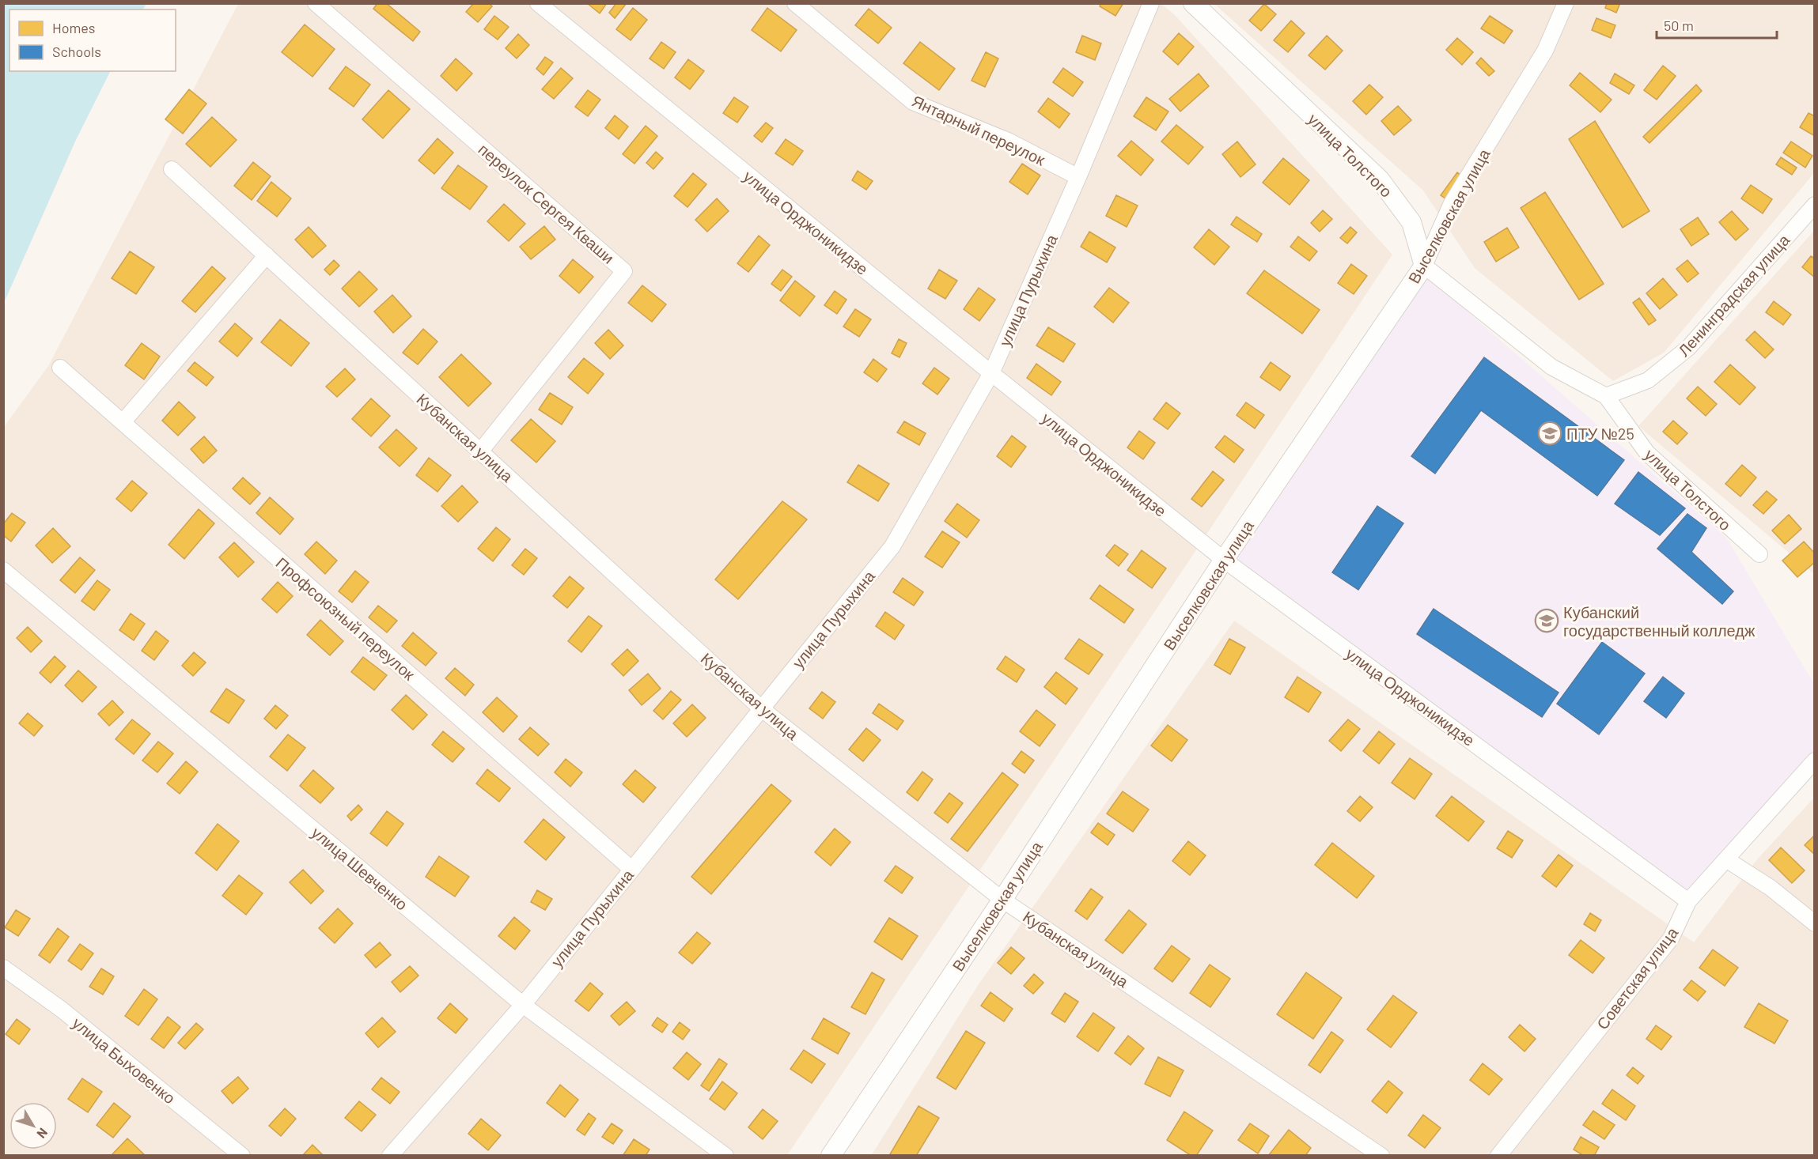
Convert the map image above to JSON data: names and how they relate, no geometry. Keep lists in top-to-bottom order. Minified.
{"streets":{"street":["Янтарный переулок","улица Толстого","переулок Сергея Кваши","Выселковская улица","улица Орджоникидзе","улица Пурыхина","Ленинградская улица","Кубанская улица","Профсоюзный переулок","улица Шевченко","Советская улица","улица Быховенко"]},"crossings":[["Янтарный переулок","улица Пурыхина"],["улица Толстого","Выселковская улица"],["улица Толстого","Ленинградская улица"],["переулок Сергея Кваши","Кубанская улица"],["Выселковская улица","улица Орджоникидзе"],["Выселковская улица","Кубанская улица"],["улица Орджоникидзе","улица Пурыхина"],["улица Орджоникидзе","Советская улица"],["улица Пурыхина","Кубанская улица"],["улица Пурыхина","Профсоюзный переулок"],["улица Пурыхина","улица Шевченко"]],"places":{"school or university":["ПТУ №25","Кубанский государственный колледж"]},"legend":["Homes","Schools"],"scale_bar":"50 m","north":"bottom right"}
